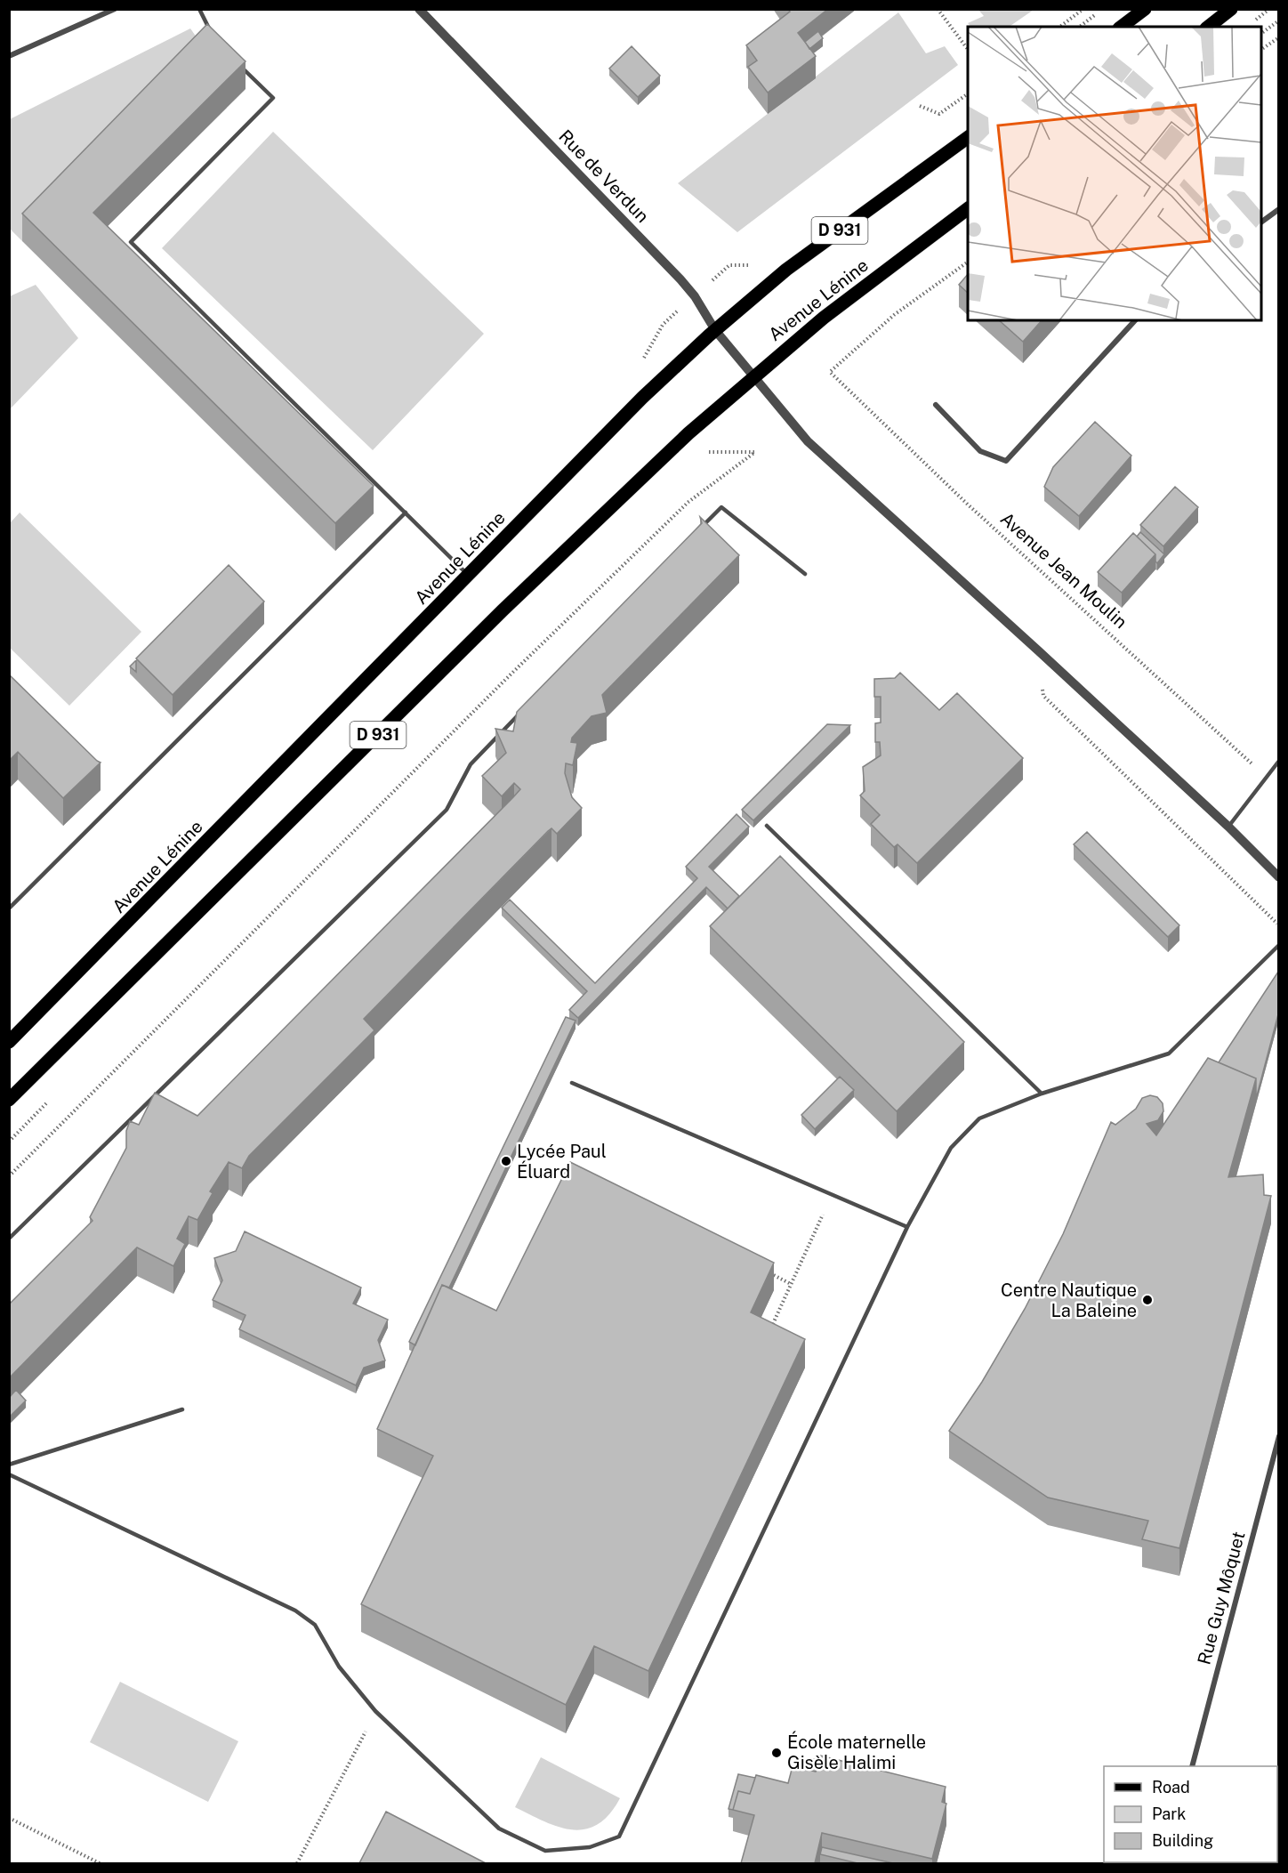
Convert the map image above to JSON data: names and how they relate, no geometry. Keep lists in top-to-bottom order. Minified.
{"streets":{"main road":["D 931","Avenue Lénine"],"street":["Rue de Verdun","Rue Guy Môquet"],"path":["Avenue Jean Moulin"]},"crossings":[["Rue de Verdun","Avenue Lénine"]],"places":["Lycée Paul Éluard","Centre Nautique La Baleine","École maternelle Gisèle Halimi"],"legend":["Road","Park","Building"]}
